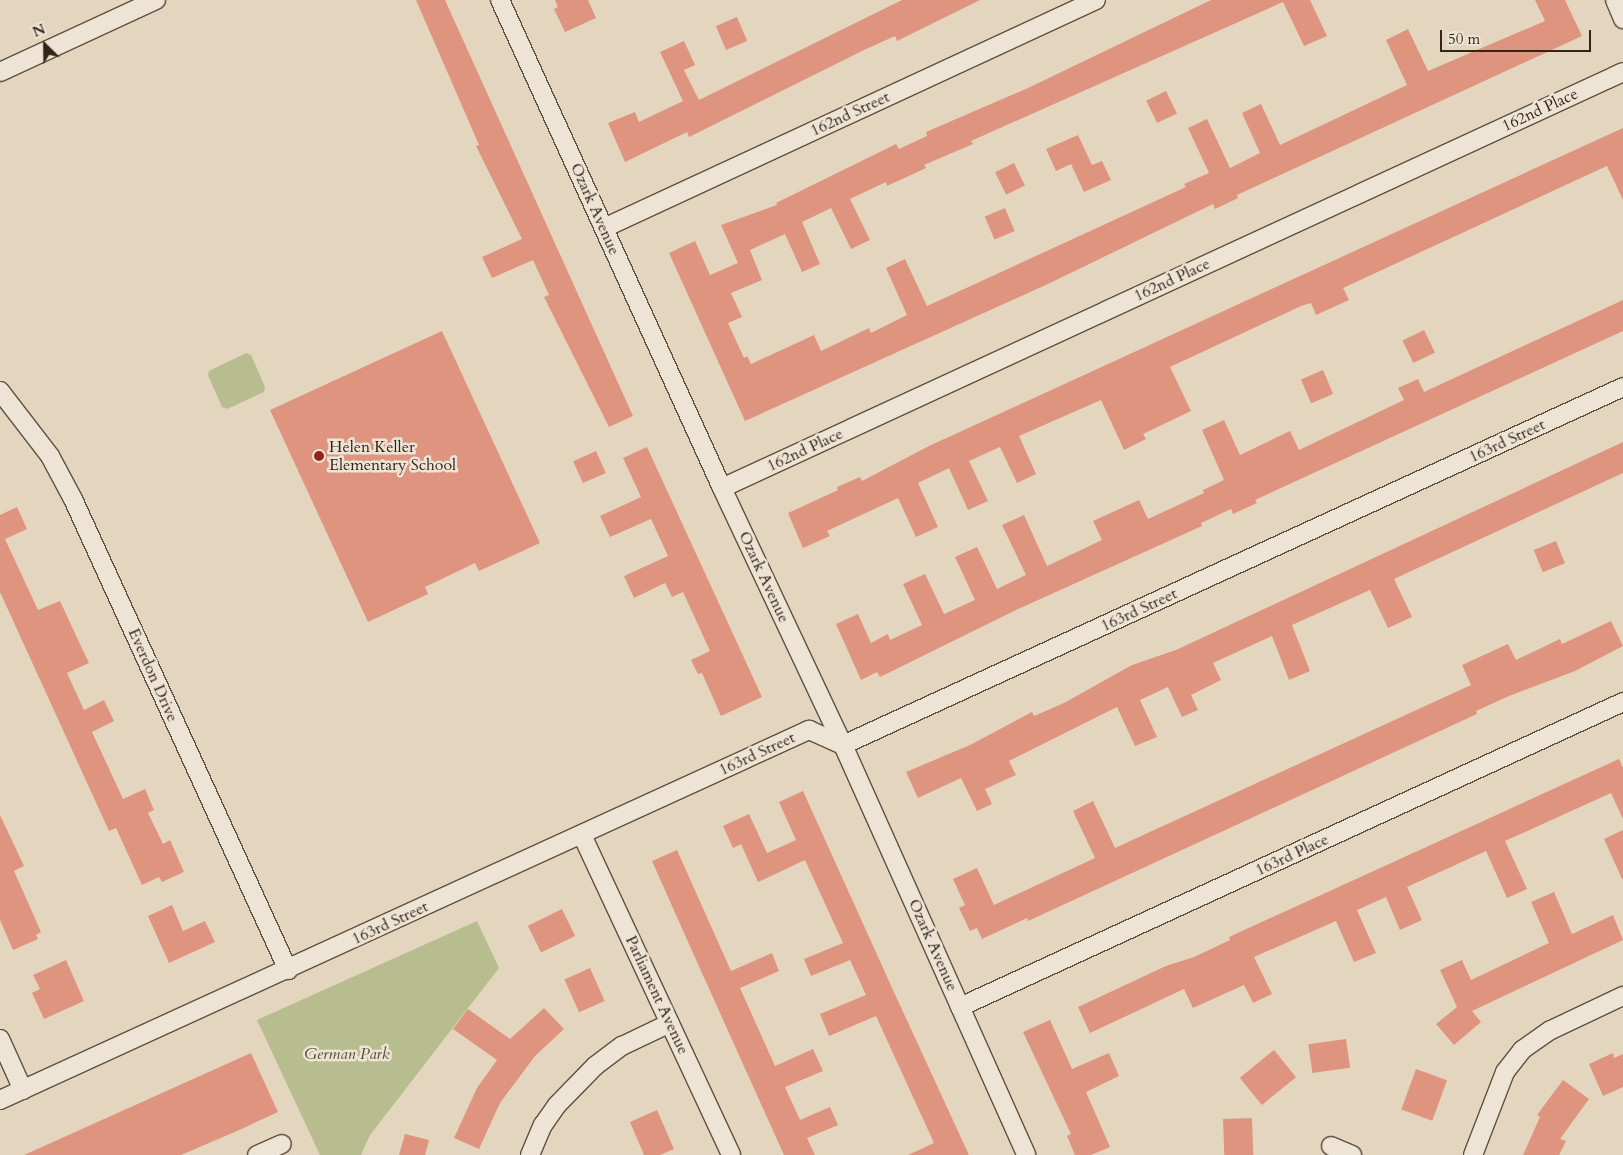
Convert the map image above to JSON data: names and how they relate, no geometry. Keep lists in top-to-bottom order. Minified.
{"streets":{"street":["162nd Place","162nd Street","Ozark Avenue","163rd Street","Everdon Drive","163rd Place","Parliament Avenue"]},"crossings":[["162nd Place","Ozark Avenue"],["162nd Street","Ozark Avenue"],["Ozark Avenue","163rd Street"],["Ozark Avenue","163rd Place"],["163rd Street","Everdon Drive"],["163rd Street","Parliament Avenue"]],"parks":["German Park"],"places":["Helen Keller Elementary School"],"scale_bar":"50 m","north":"top left"}
